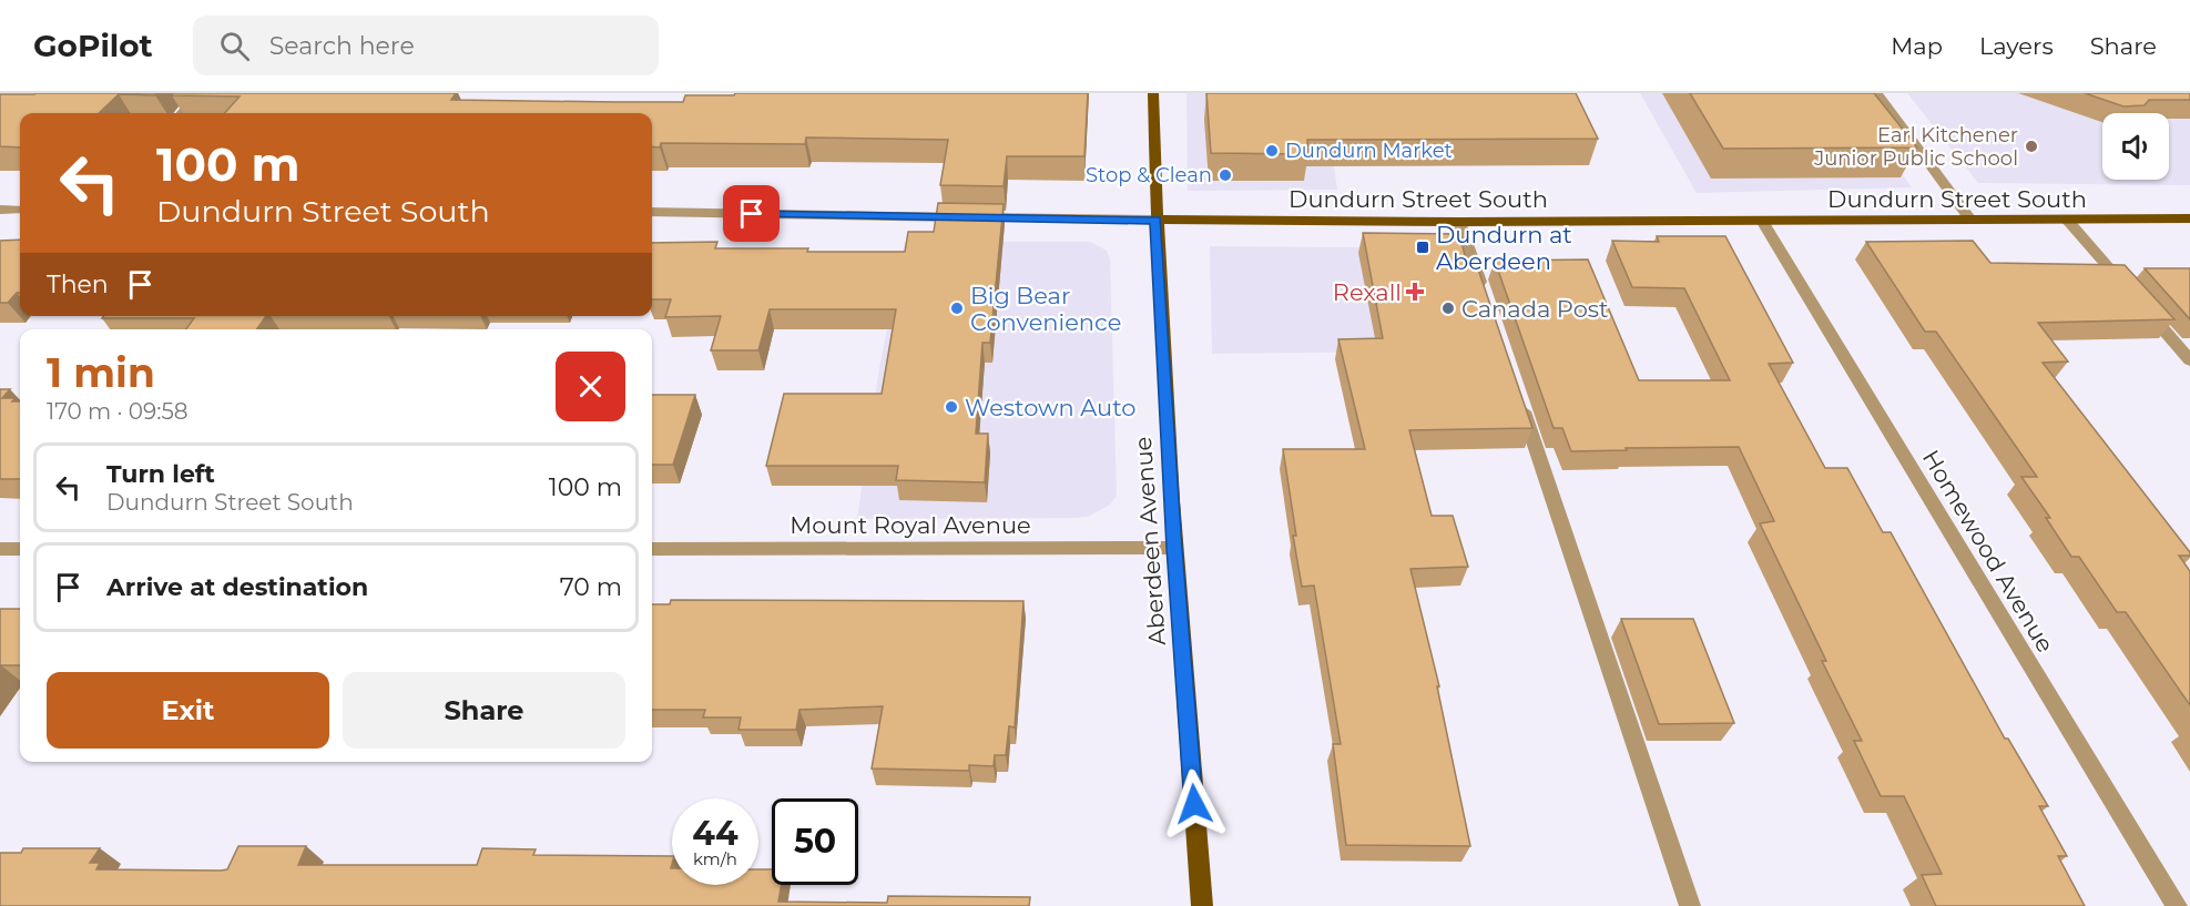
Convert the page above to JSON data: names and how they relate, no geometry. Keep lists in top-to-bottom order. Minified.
{"streets":{"main road":["Dundurn Street South","Aberdeen Avenue"],"street":["Mount Royal Avenue","Homewood Avenue"]},"crossings":[["Dundurn Street South","Aberdeen Avenue"],["Dundurn Street South","Homewood Avenue"],["Mount Royal Avenue","Aberdeen Avenue"]],"places":{"other":["Earl Kitchener Junior Public School","Dundurn Market","Stop & Clean","Big Bear Convenience","Canada Post","Westown Auto"],"transit":["Dundurn at Aberdeen"],"health":["Rexall"]},"page":{"header":"GoPilot","search":"Search here","nav":["Map","Layers","Share"],"turn":["100 m","Dundurn Street South"],"then":"Then","heading":["1 min","170 m · 09:58"],"list":[{"name":"Turn left","note":"Dundurn Street South","value":"100 m"},{"name":"Arrive at destination","value":"70 m"}],"buttons":["Exit","Share"],"speed":"44 km/h","limit":"50"}}
